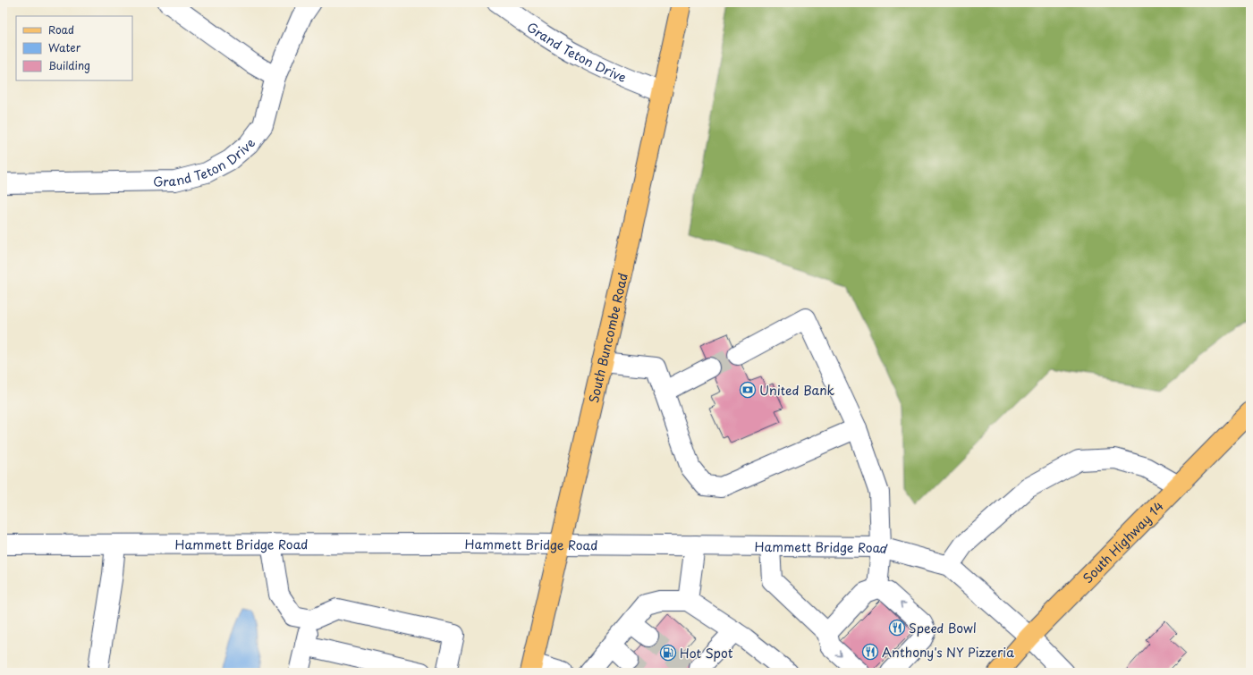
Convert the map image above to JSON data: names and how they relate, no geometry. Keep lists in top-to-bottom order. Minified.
{"streets":{"main road":["South Buncombe Road","South Highway 14"],"street":["Grand Teton Drive","Hammett Bridge Road"]},"crossings":[["Grand Teton Drive","South Buncombe Road"],["South Buncombe Road","Hammett Bridge Road"],["South Highway 14","Hammett Bridge Road"]],"places":{"bank":["United Bank"],"restaurant":["Speed Bowl","Anthony's NY Pizzeria"],"fuel station":["Hot Spot"]},"legend":["Road","Water","Building"]}
